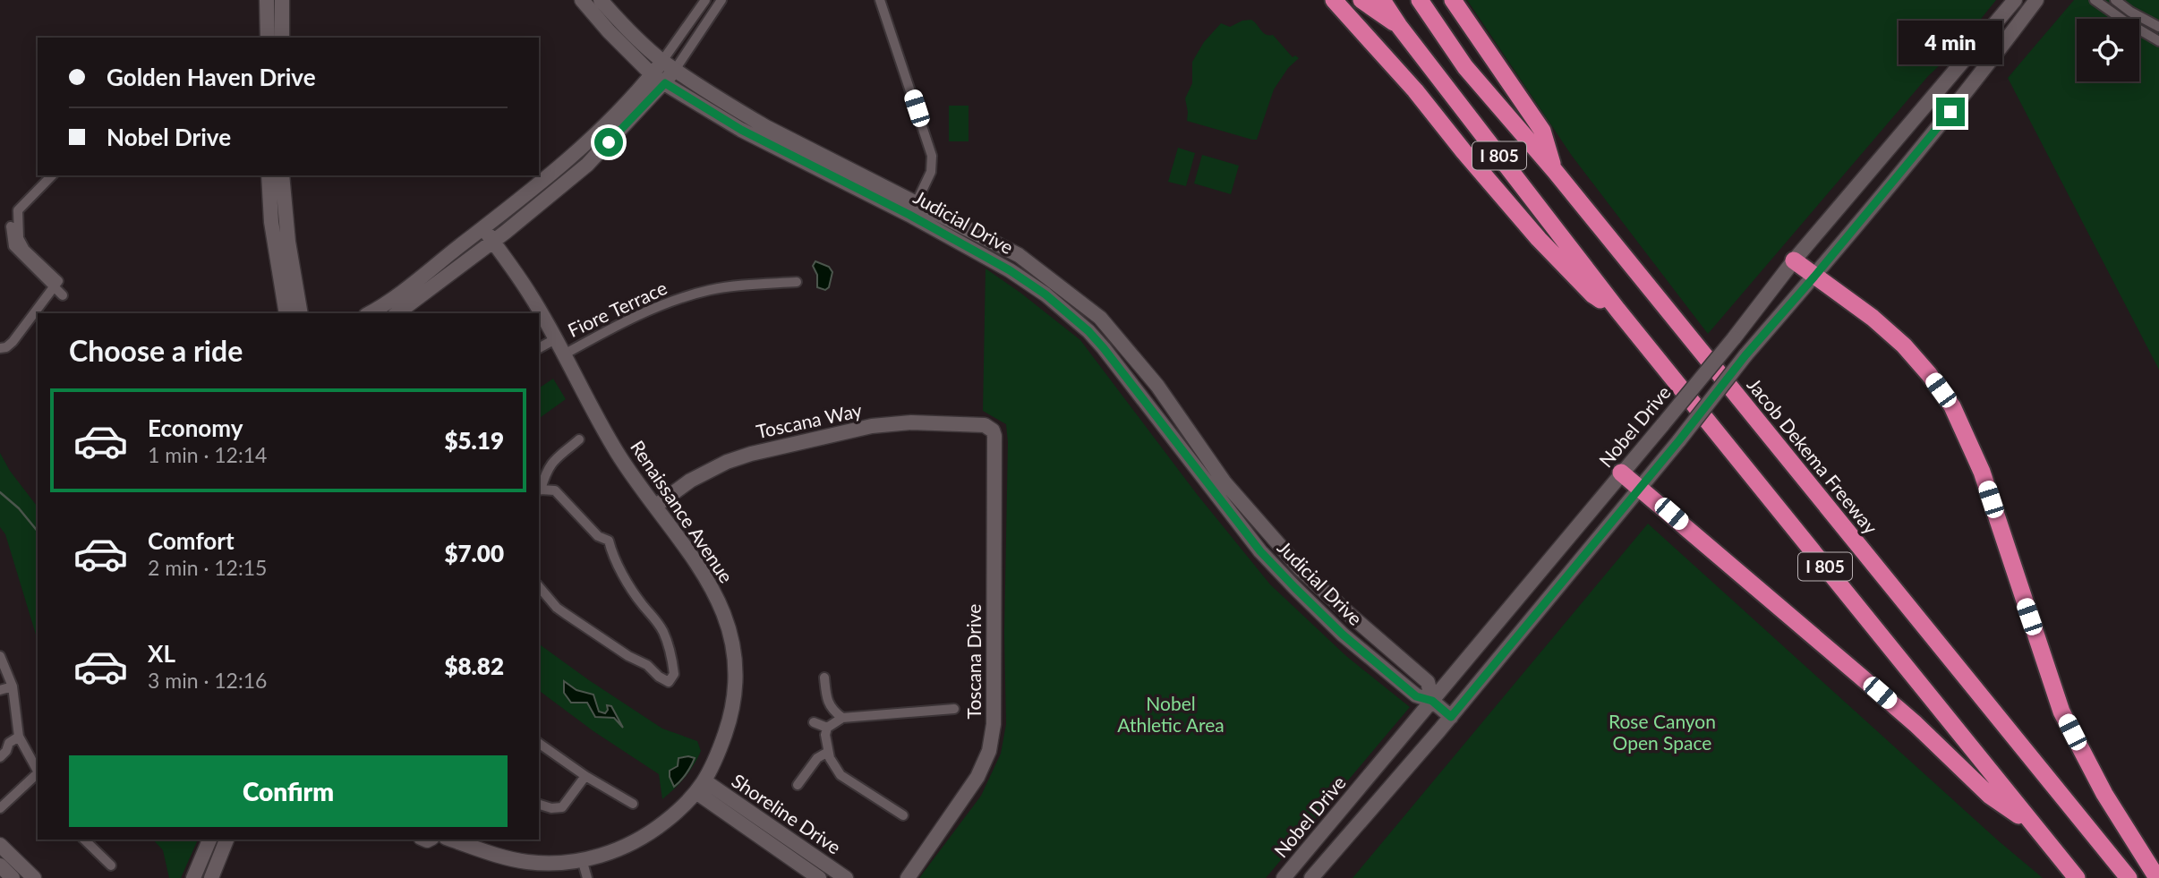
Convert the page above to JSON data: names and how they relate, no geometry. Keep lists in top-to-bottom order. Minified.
{"streets":{"highway":["I 805","Jacob Dekema Freeway"],"street":["Judicial Drive","Fiore Terrace","Toscana Way","Nobel Drive","Renaissance Avenue","Toscana Drive","Shoreline Drive"]},"crossings":[["Judicial Drive","Nobel Drive"],["Fiore Terrace","Renaissance Avenue"],["Toscana Way","Renaissance Avenue"],["Toscana Way","Toscana Drive"],["Renaissance Avenue","Shoreline Drive"]],"parks":["Nobel Athletic Area","Rose Canyon Open Space"],"page":{"bubble":"4 min","banner":["Golden Haven Drive","Nobel Drive"],"heading":"Choose a ride","list":[{"name":"Economy","note":"1 min · 12:14","value":"$5.19"},{"name":"Comfort","note":"2 min · 12:15","value":"$7.00"},{"name":"XL","note":"3 min · 12:16","value":"$8.82"}],"buttons":"Confirm"}}
